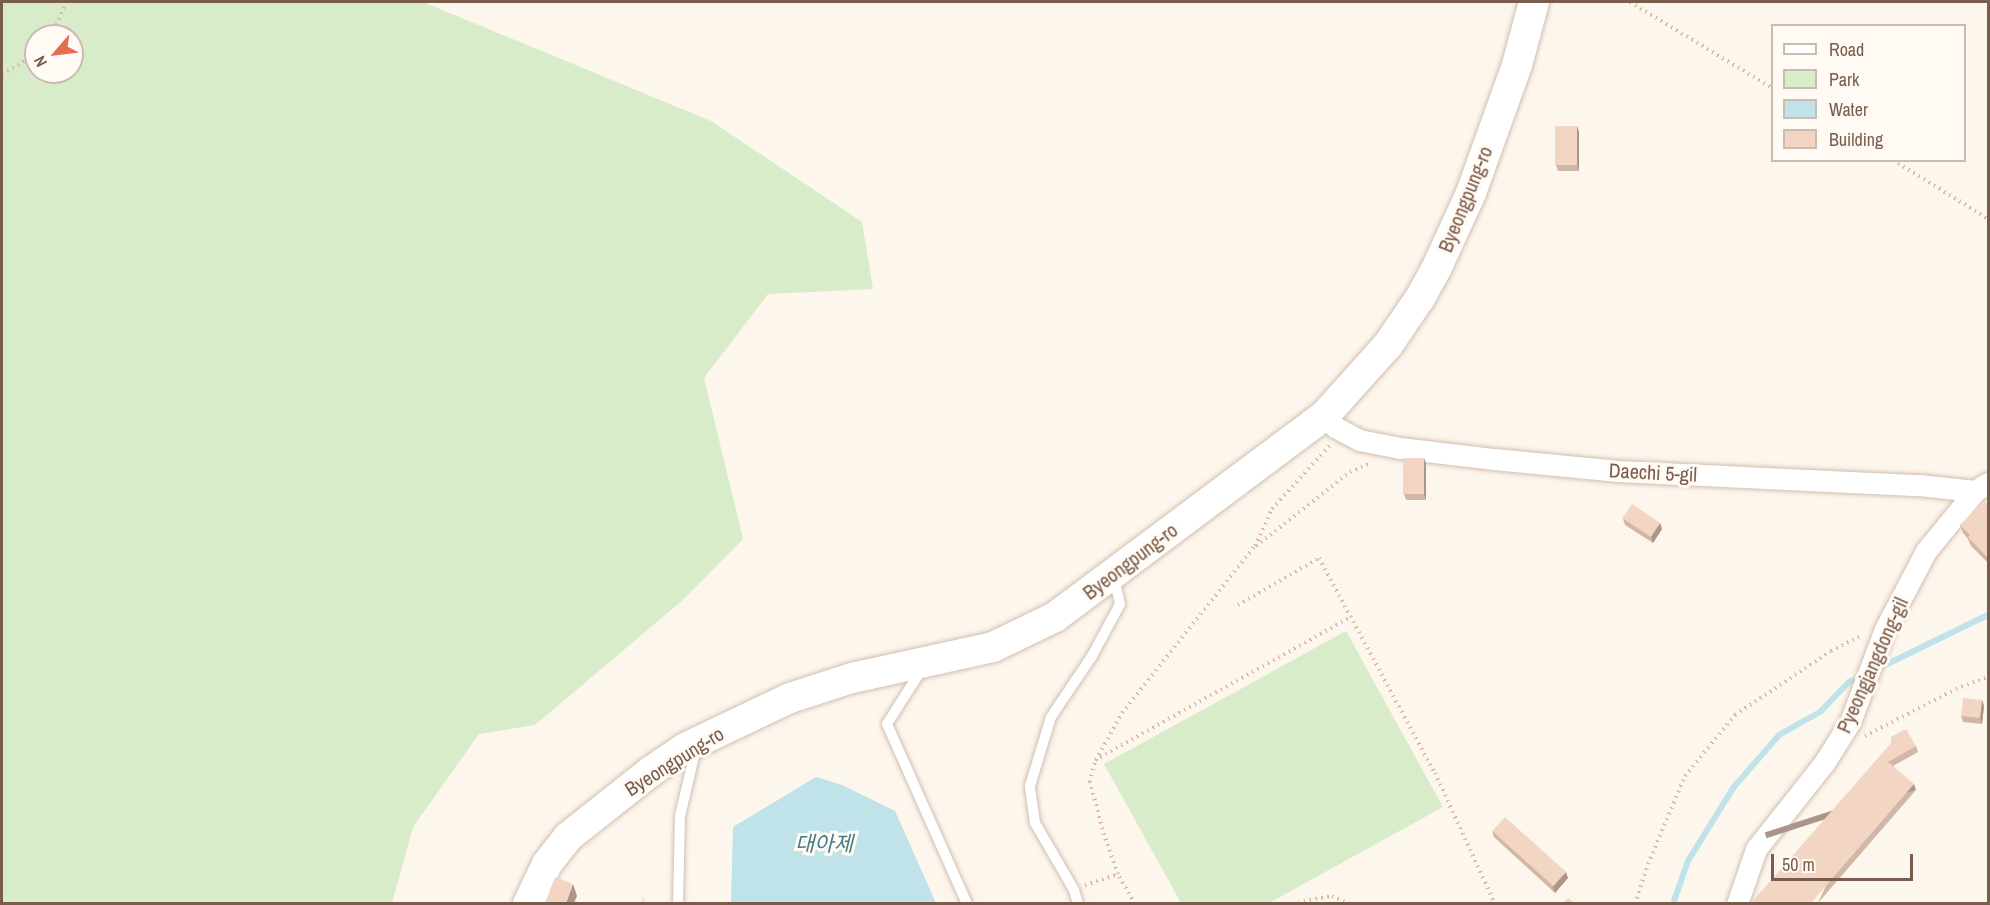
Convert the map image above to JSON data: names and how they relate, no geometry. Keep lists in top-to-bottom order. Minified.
{"streets":{"main road":["Byeongpung-ro"],"street":["Daechi 5-gil","Pyeongjangdong-gil"]},"crossings":[["Byeongpung-ro","Daechi 5-gil"],["Daechi 5-gil","Pyeongjangdong-gil"]],"water":["대아제"],"legend":["Road","Park","Water","Building"],"scale_bar":"50 m","north":"bottom left"}
